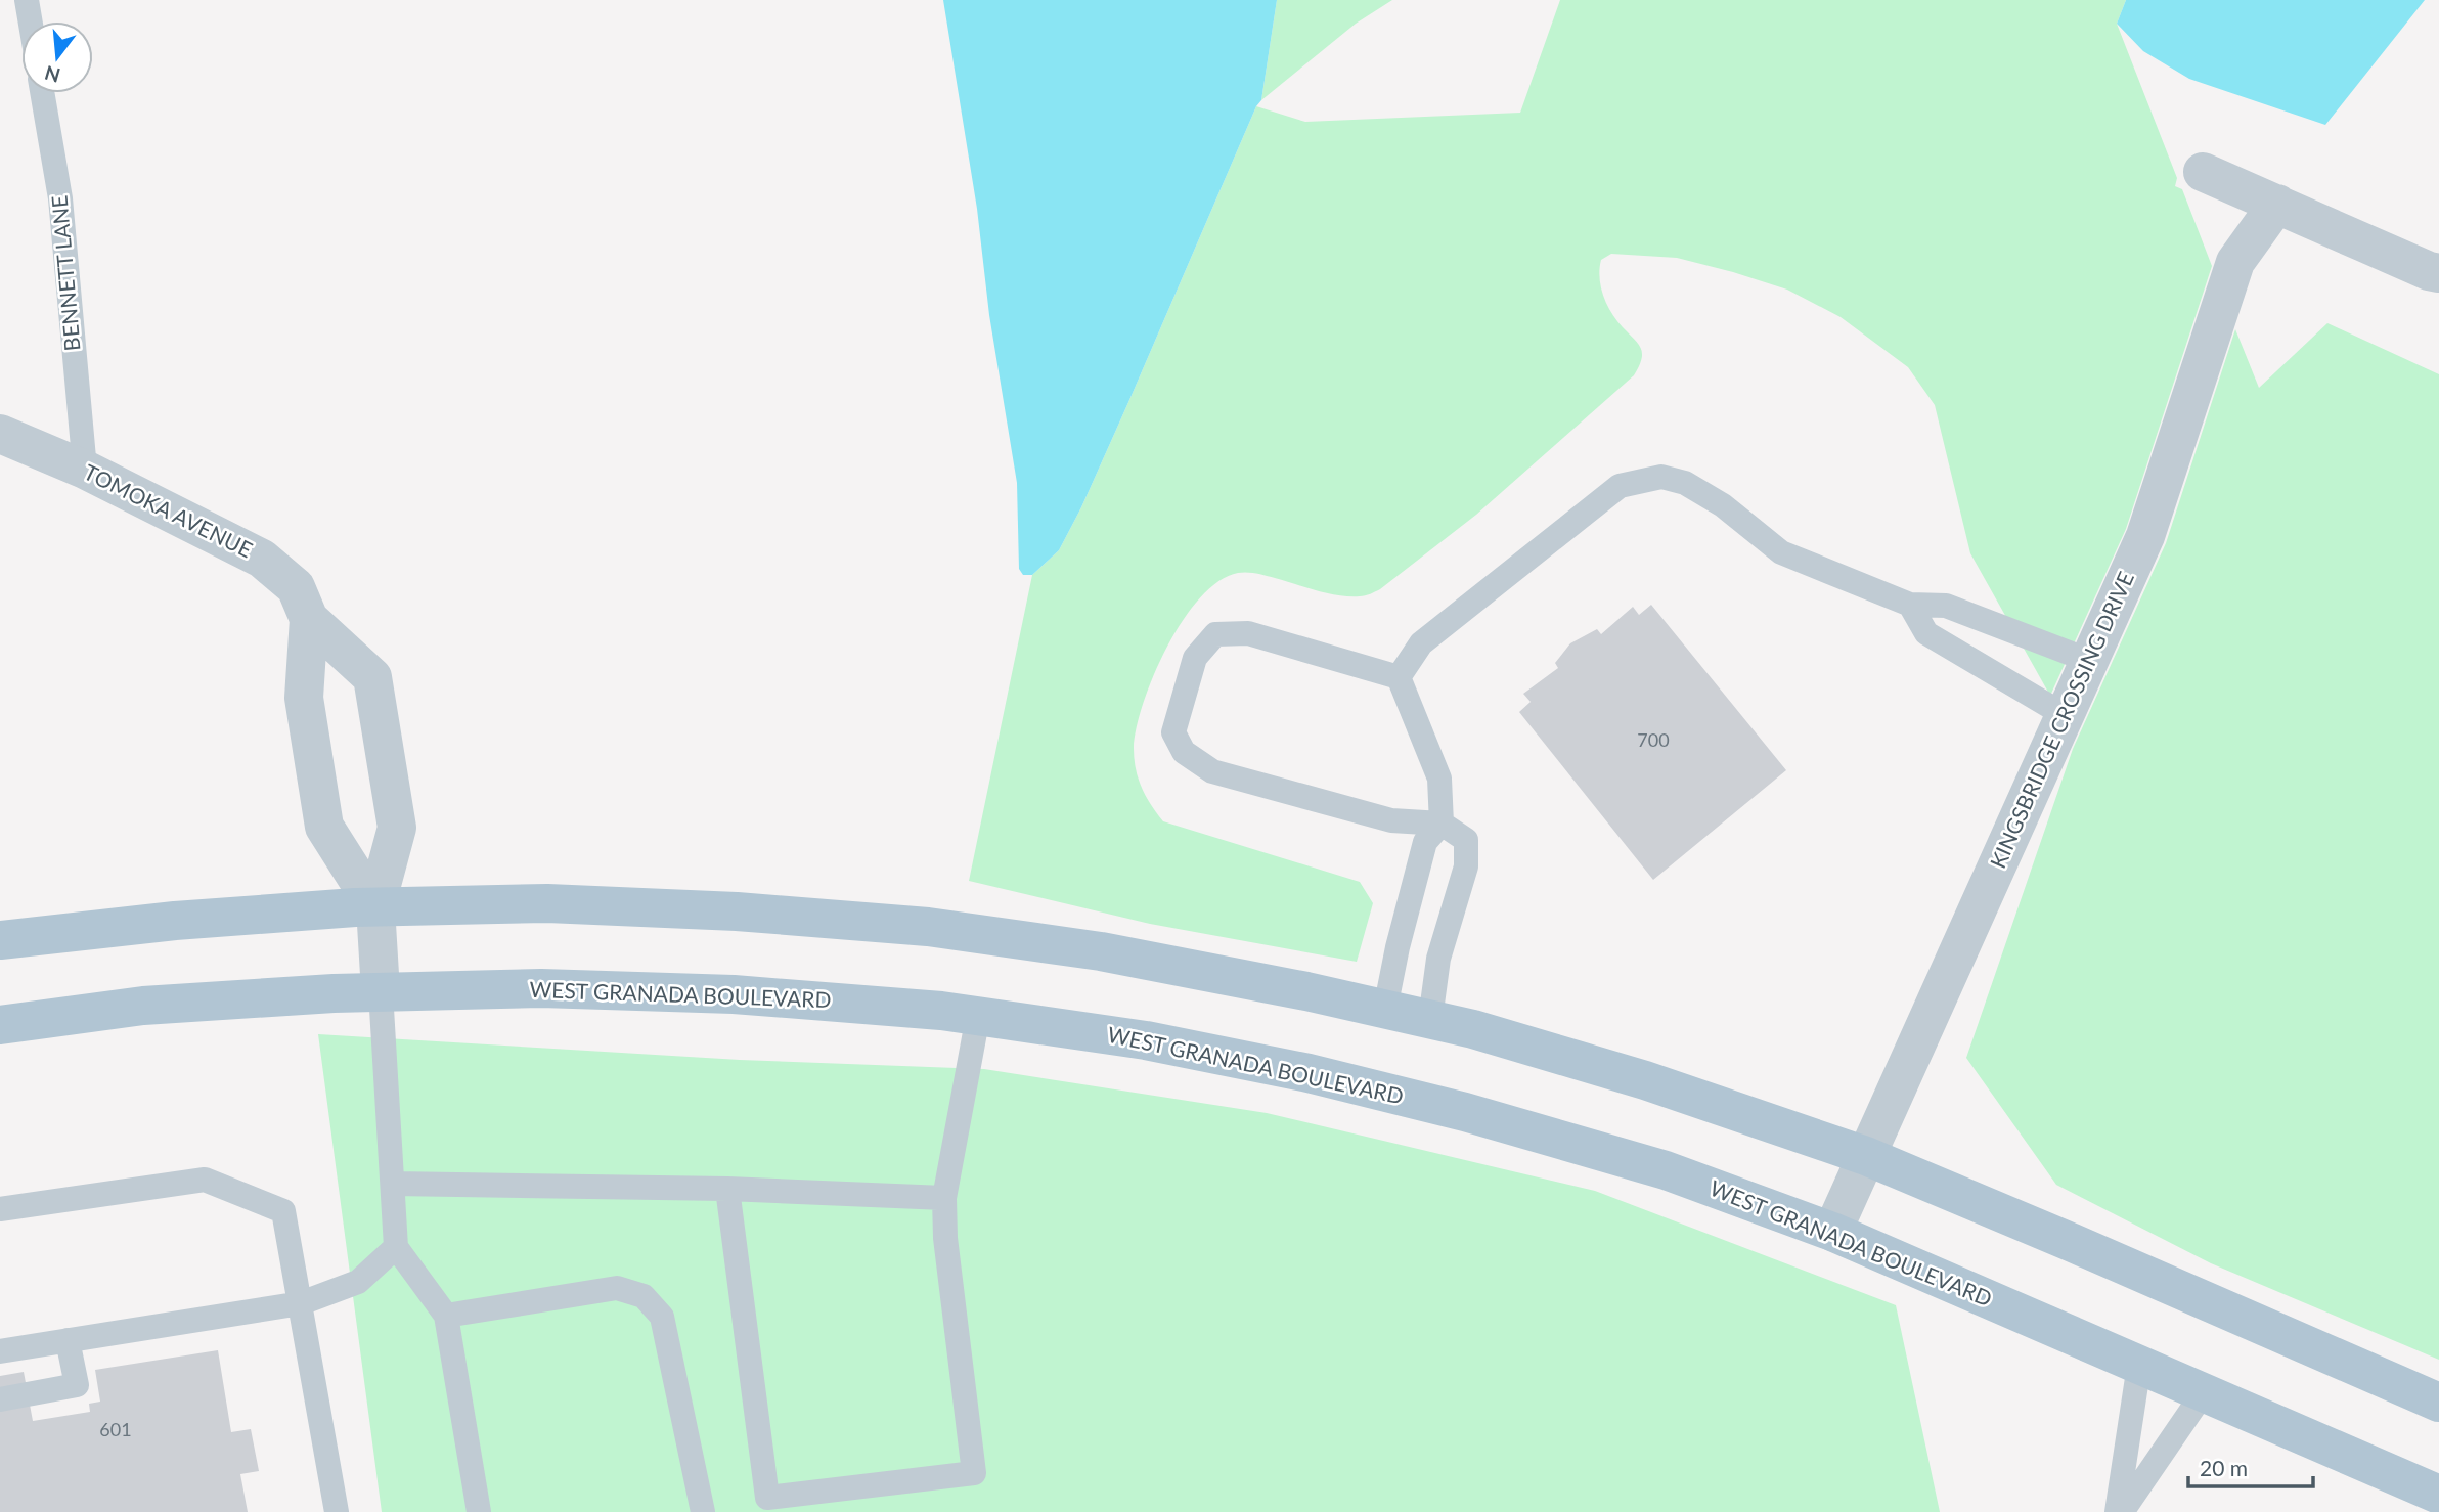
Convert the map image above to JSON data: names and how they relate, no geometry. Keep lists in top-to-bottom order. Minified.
{"streets":{"main road":["WEST GRANADA BOULEVARD"],"street":["TOMOKA AVENUE","KINGSBRIDGE CROSSING DRIVE"],"lane":["BENNETT LANE"]},"crossings":[["BENNETT LANE","TOMOKA AVENUE"],["TOMOKA AVENUE","WEST GRANADA BOULEVARD"],["KINGSBRIDGE CROSSING DRIVE","WEST GRANADA BOULEVARD"]],"house_numbers":["700","601"],"scale_bar":"20 m","north":"bottom"}
